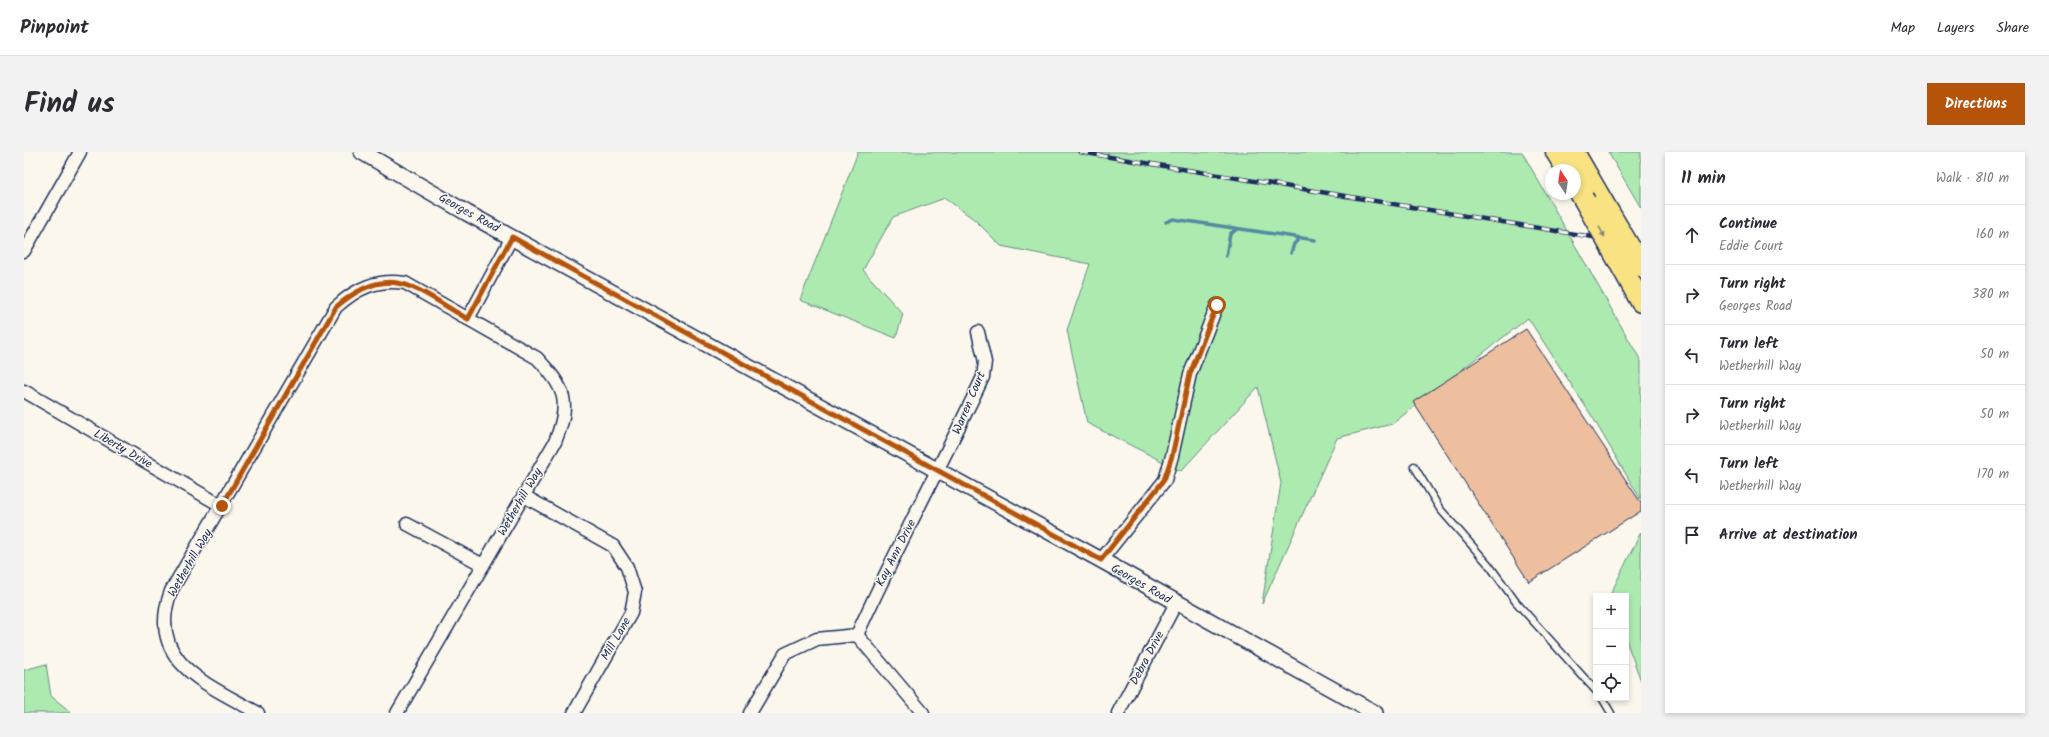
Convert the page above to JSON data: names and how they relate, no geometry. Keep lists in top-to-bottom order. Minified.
{"streets":{"street":["Georges Road","Warren Court","Liberty Drive","Wetherhill Way","Kay Ann Drive","Mill Lane","Debra Drive"]},"crossings":[["Georges Road","Warren Court"],["Georges Road","Kay Ann Drive"],["Georges Road","Debra Drive"],["Warren Court","Kay Ann Drive"],["Liberty Drive","Wetherhill Way"],["Wetherhill Way","Mill Lane"]],"north":"top","page":{"header":"Pinpoint","nav":["Map","Layers","Share"],"title":"Find us","buttons":"Directions","heading":["11 min","Walk · 810 m"],"list":[["Continue","Eddie Court","160 m"],["Turn right","Georges Road","380 m"],["Turn left","Wetherhill Way","50 m"],["Turn right","Wetherhill Way","50 m"],["Turn left","Wetherhill Way","170 m"],"Arrive at destination"],"map_buttons":["+","−"]}}
